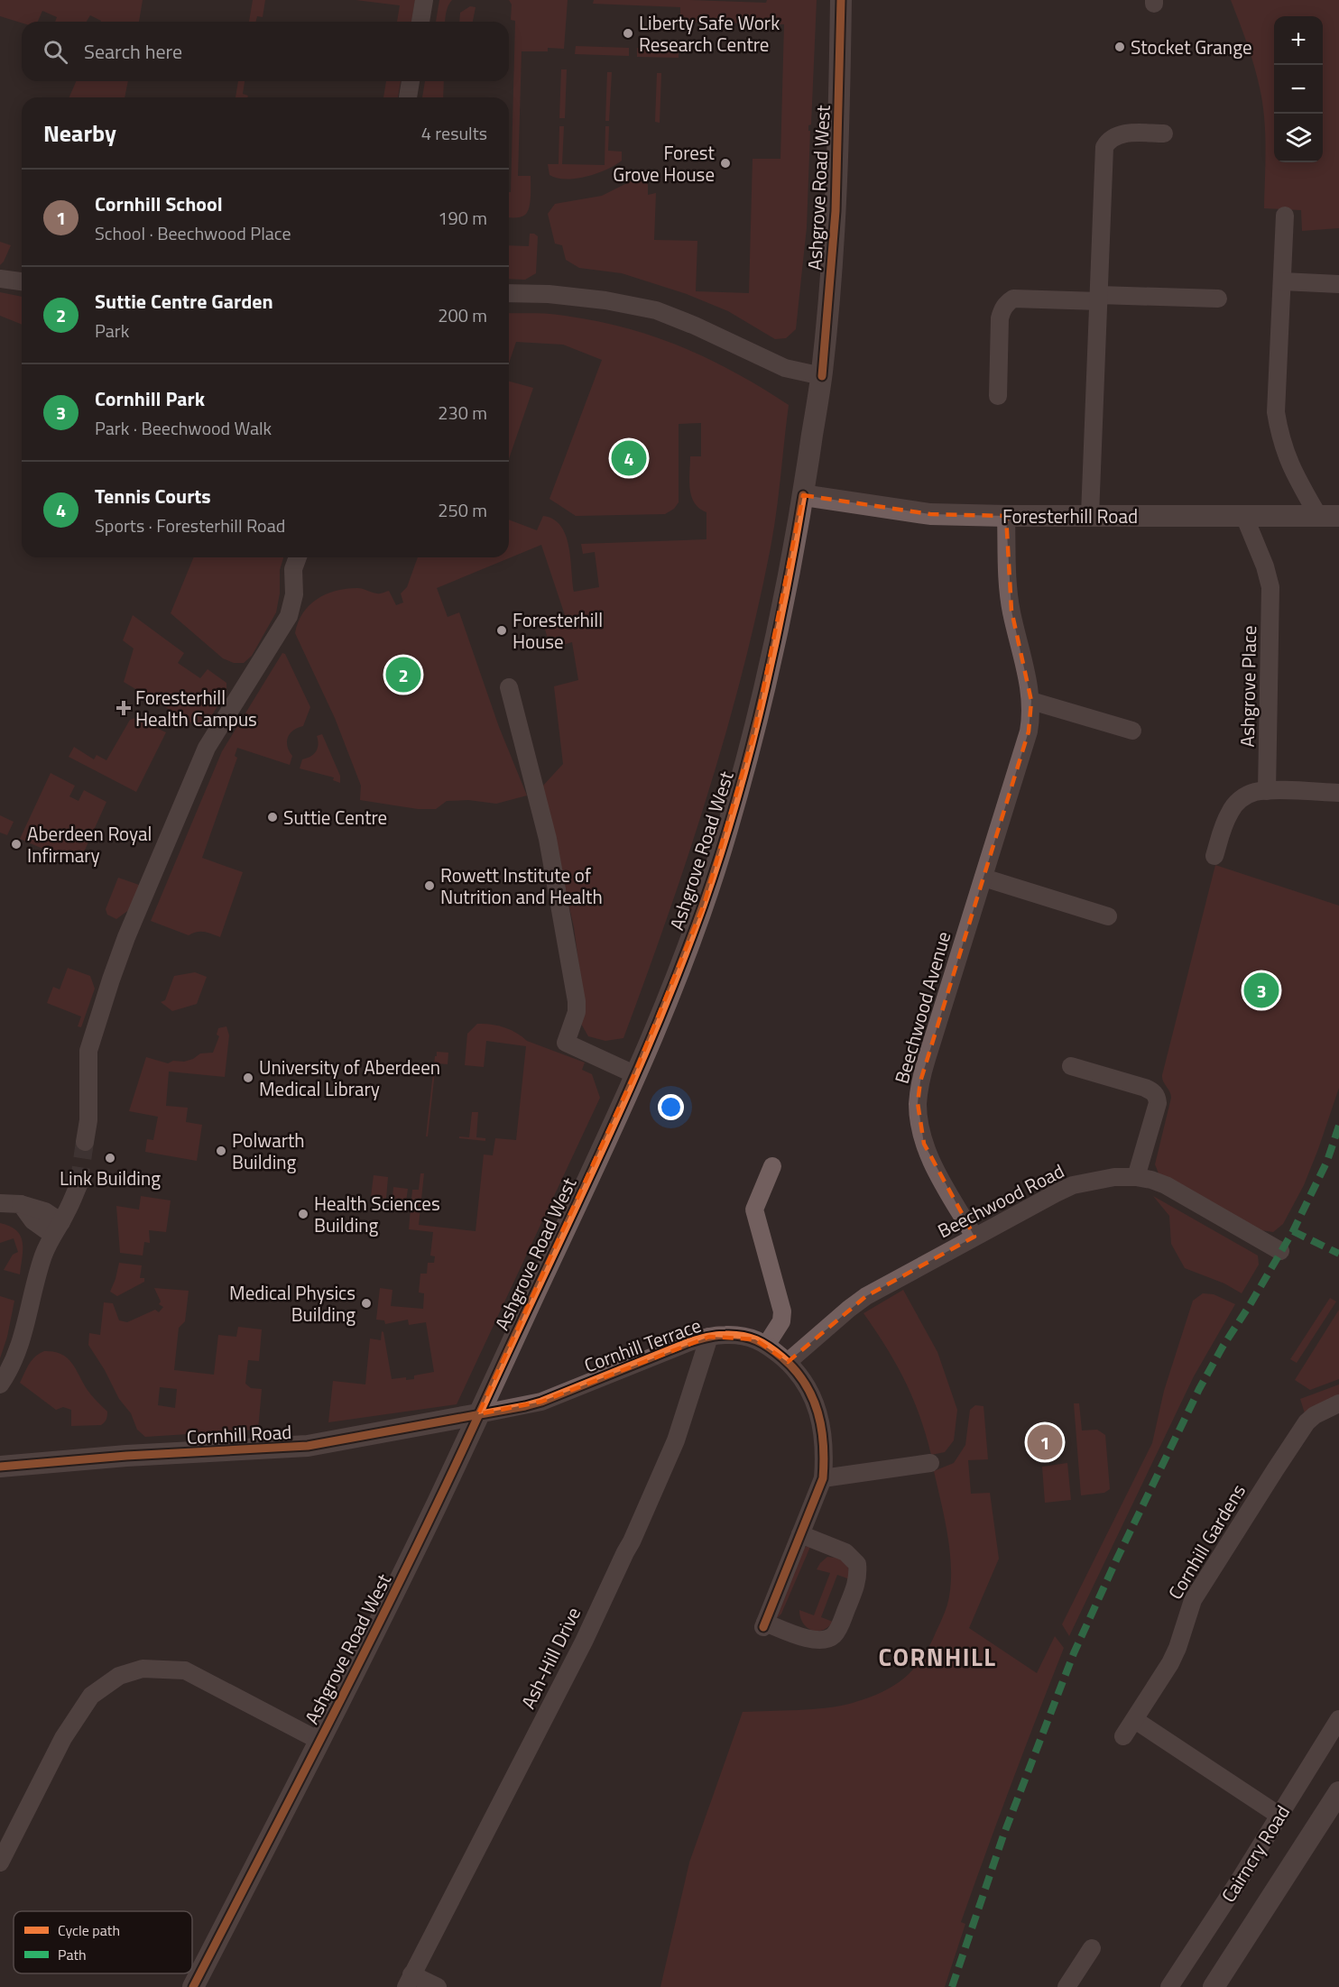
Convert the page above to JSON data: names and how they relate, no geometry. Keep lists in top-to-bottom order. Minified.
{"streets":{"street":["Ashgrove Road West","Foresterhill Road","Ashgrove Place","Beechwood Avenue","Beechwood Road","Cornhill Terrace","Cornhill Road","Cornhill Gardens","Ash-Hill Drive","Cairncry Road"]},"crossings":[["Ashgrove Road West","Foresterhill Road"],["Ashgrove Road West","Cornhill Terrace"],["Ashgrove Road West","Cornhill Road"],["Foresterhill Road","Ashgrove Place"],["Foresterhill Road","Beechwood Avenue"],["Beechwood Avenue","Beechwood Road"],["Beechwood Road","Cornhill Terrace"],["Cornhill Terrace","Cornhill Road"],["Cornhill Terrace","Ash-Hill Drive"]],"districts":["CORNHILL"],"places":{"other":["Liberty Safe Work Research Centre","Stocket Grange","Forest Grove House","Foresterhill House","Suttie Centre","Aberdeen Royal Infirmary","Rowett Institute of Nutrition and Health","University of Aberdeen Medical Library","Polwarth Building","Link Building","Health Sciences Building","Medical Physics Building"],"health":["Foresterhill Health Campus"]},"legend":["Cycle path","Path"],"page":{"map_buttons":["+","−"],"search":"Search here","heading":["Nearby","4 results"],"list":[{"mark":"1","name":"Cornhill School","note":"School · Beechwood Place","value":"190 m"},{"mark":"2","name":"Suttie Centre Garden","note":"Park","value":"200 m"},{"mark":"3","name":"Cornhill Park","note":"Park · Beechwood Walk","value":"230 m"},{"mark":"4","name":"Tennis Courts","note":"Sports · Foresterhill Road","value":"250 m"}],"pins":["4","2","3","1"]}}
